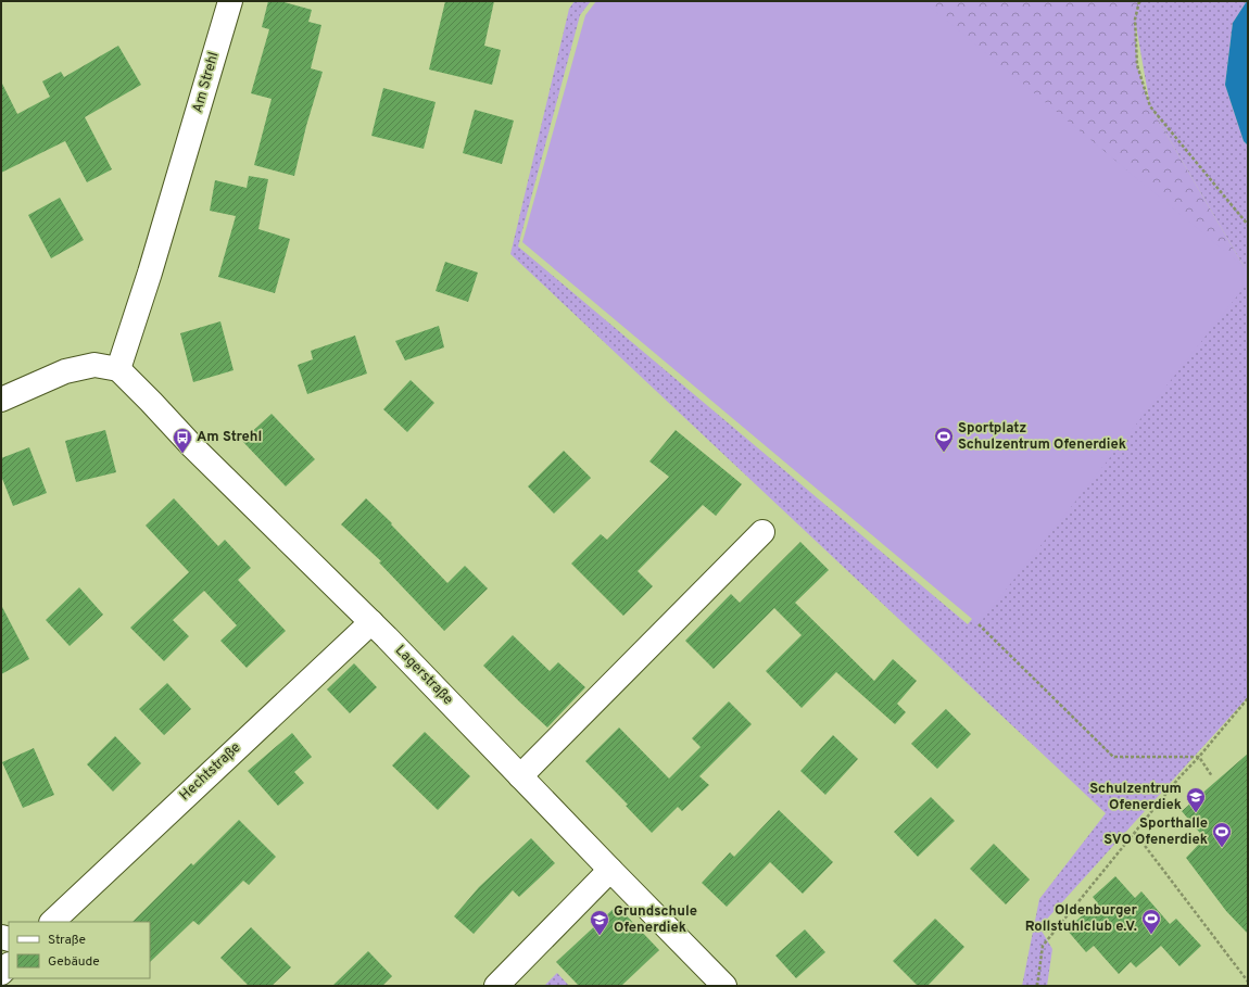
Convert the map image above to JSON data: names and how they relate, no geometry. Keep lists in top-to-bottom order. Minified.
{"streets":{"street":["Am Strehl","Lagerstraße","Hechtstraße"]},"crossings":[["Am Strehl","Lagerstraße"],["Lagerstraße","Hechtstraße"]],"places":{"sports":["Sportplatz Schulzentrum Ofenerdiek","Sporthalle SVO Ofenerdiek","Oldenburger Rollstuhlclub e.V."],"bus stop":["Am Strehl"],"school or university":["Schulzentrum Ofenerdiek","Grundschule Ofenerdiek"]},"legend":["Straße","Gebäude"]}
